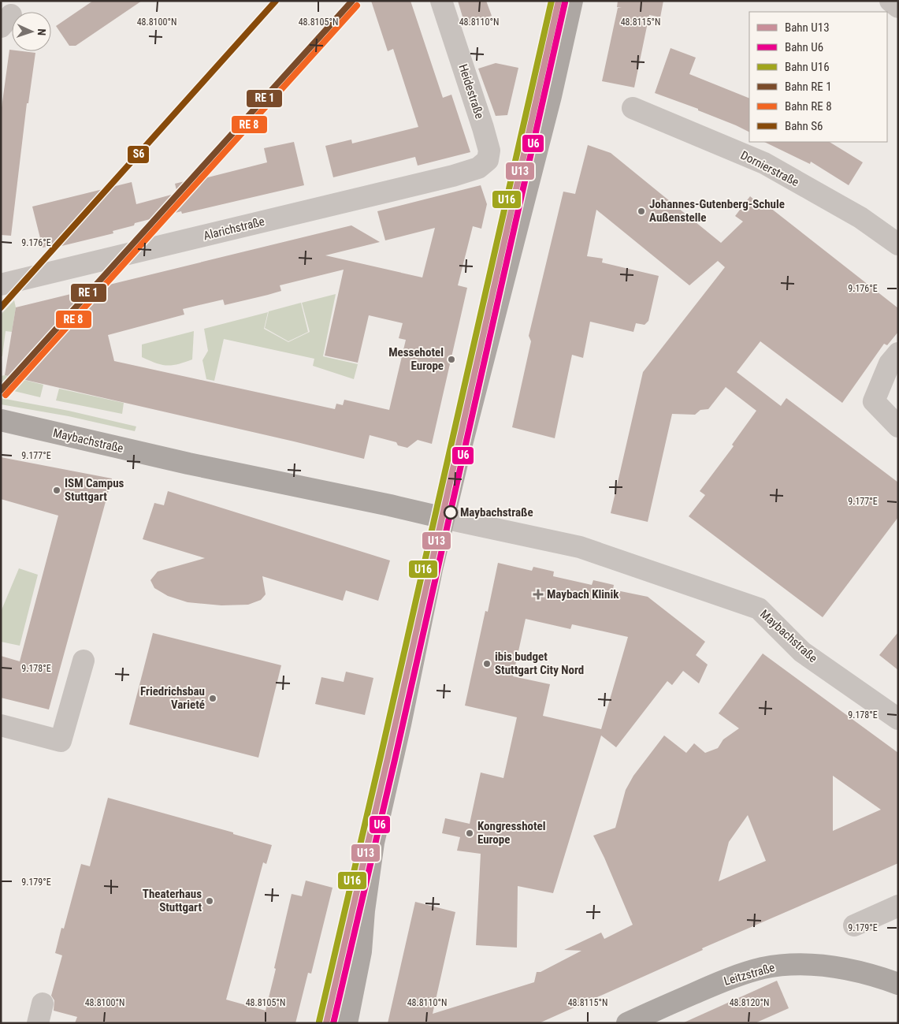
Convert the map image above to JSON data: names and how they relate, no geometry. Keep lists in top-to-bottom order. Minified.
{"streets":{"main road":["Maybachstraße","Leitzstraße"],"street":["Heidestraße","Dornierstraße","Alarichstraße"]},"crossings":[["Heidestraße","Alarichstraße"]],"places":{"other":["Johannes-Gutenberg-Schule Außenstelle","Messehotel Europe","ISM Campus Stuttgart","Maybachstraße","ibis budget Stuttgart City Nord","Friedrichsbau Varieté","Kongresshotel Europe","Theaterhaus Stuttgart"],"health":["Maybach Klinik"]},"lines":["rail line U13","rail line U16","rail line S6","rail line U6"],"legend":["Bahn U13","Bahn U6","Bahn U16","Bahn RE 1","Bahn RE 8","Bahn S6"],"north":"right","coordinates":["48.8100°N","48.8105°N","48.8110°N","48.8115°N","9.176°E","9.177°E","9.178°E","9.179°E","48.8120°N"]}
